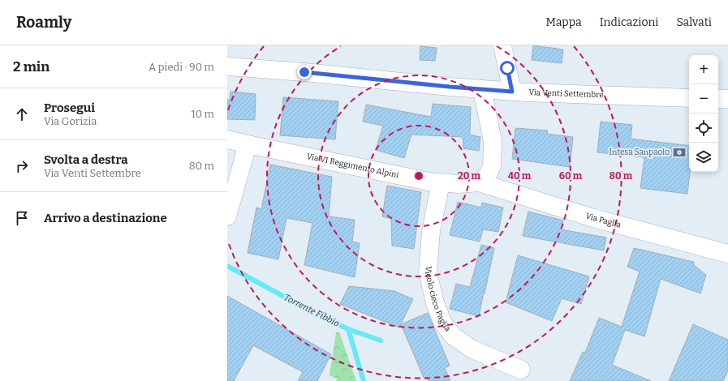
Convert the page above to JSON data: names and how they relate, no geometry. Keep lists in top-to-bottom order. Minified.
{"streets":{"street":["Via Venti Settembre","Via VI Reggimento Alpini","Via Paglia","Vicolo cieco Paglia"]},"crossings":[["Via VI Reggimento Alpini","Via Paglia"],["Via VI Reggimento Alpini","Vicolo cieco Paglia"]],"water":["Torrente Fibbio"],"places":{"bank":["Intesa Sanpaolo"]},"page":{"header":"Roamly","nav":["Mappa","Indicazioni","Salvati"],"heading":["2 min","A piedi · 90 m"],"map_buttons":["+","−"],"list":[["Prosegui","Via Gorizia","10 m"],["Svolta a destra","Via Venti Settembre","80 m"],"Arrivo a destinazione"]},"rings":["20 m","40 m","60 m","80 m"]}
